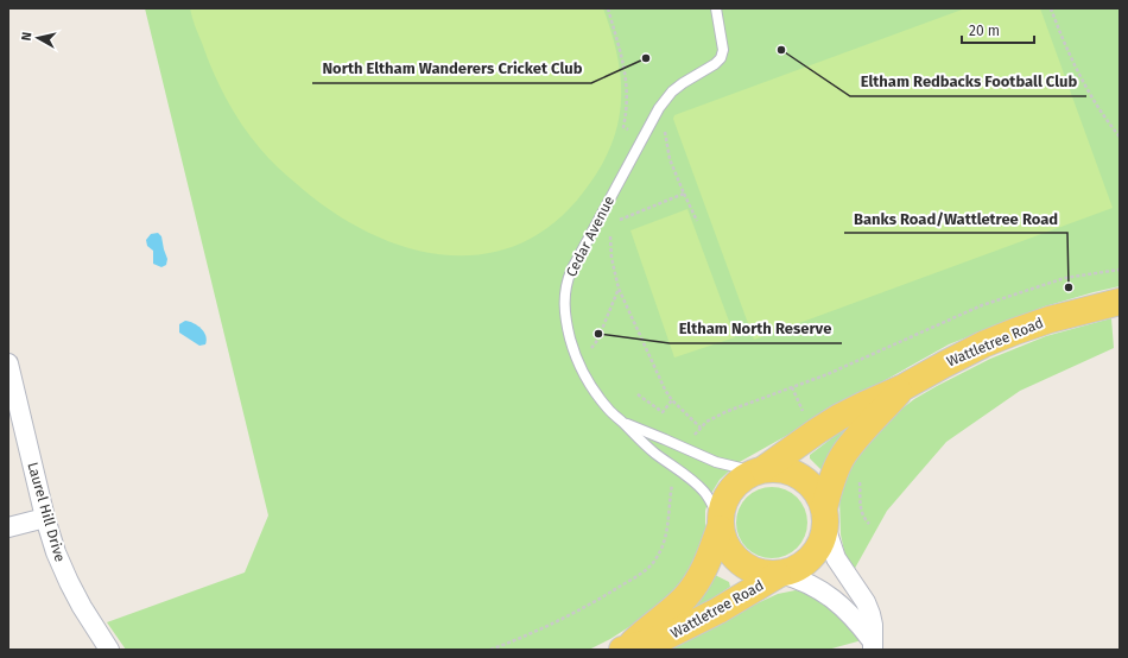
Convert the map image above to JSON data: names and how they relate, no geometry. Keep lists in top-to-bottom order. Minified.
{"streets":{"main road":["Wattletree Road"],"street":["Laurel Hill Drive"],"lane":["Cedar Avenue"]},"crossings":[["Cedar Avenue","Wattletree Road"]],"places":["Eltham Redbacks Football Club","North Eltham Wanderers Cricket Club","Banks Road/Wattletree Road","Eltham North Reserve"],"scale_bar":"20 m","north":"left"}
